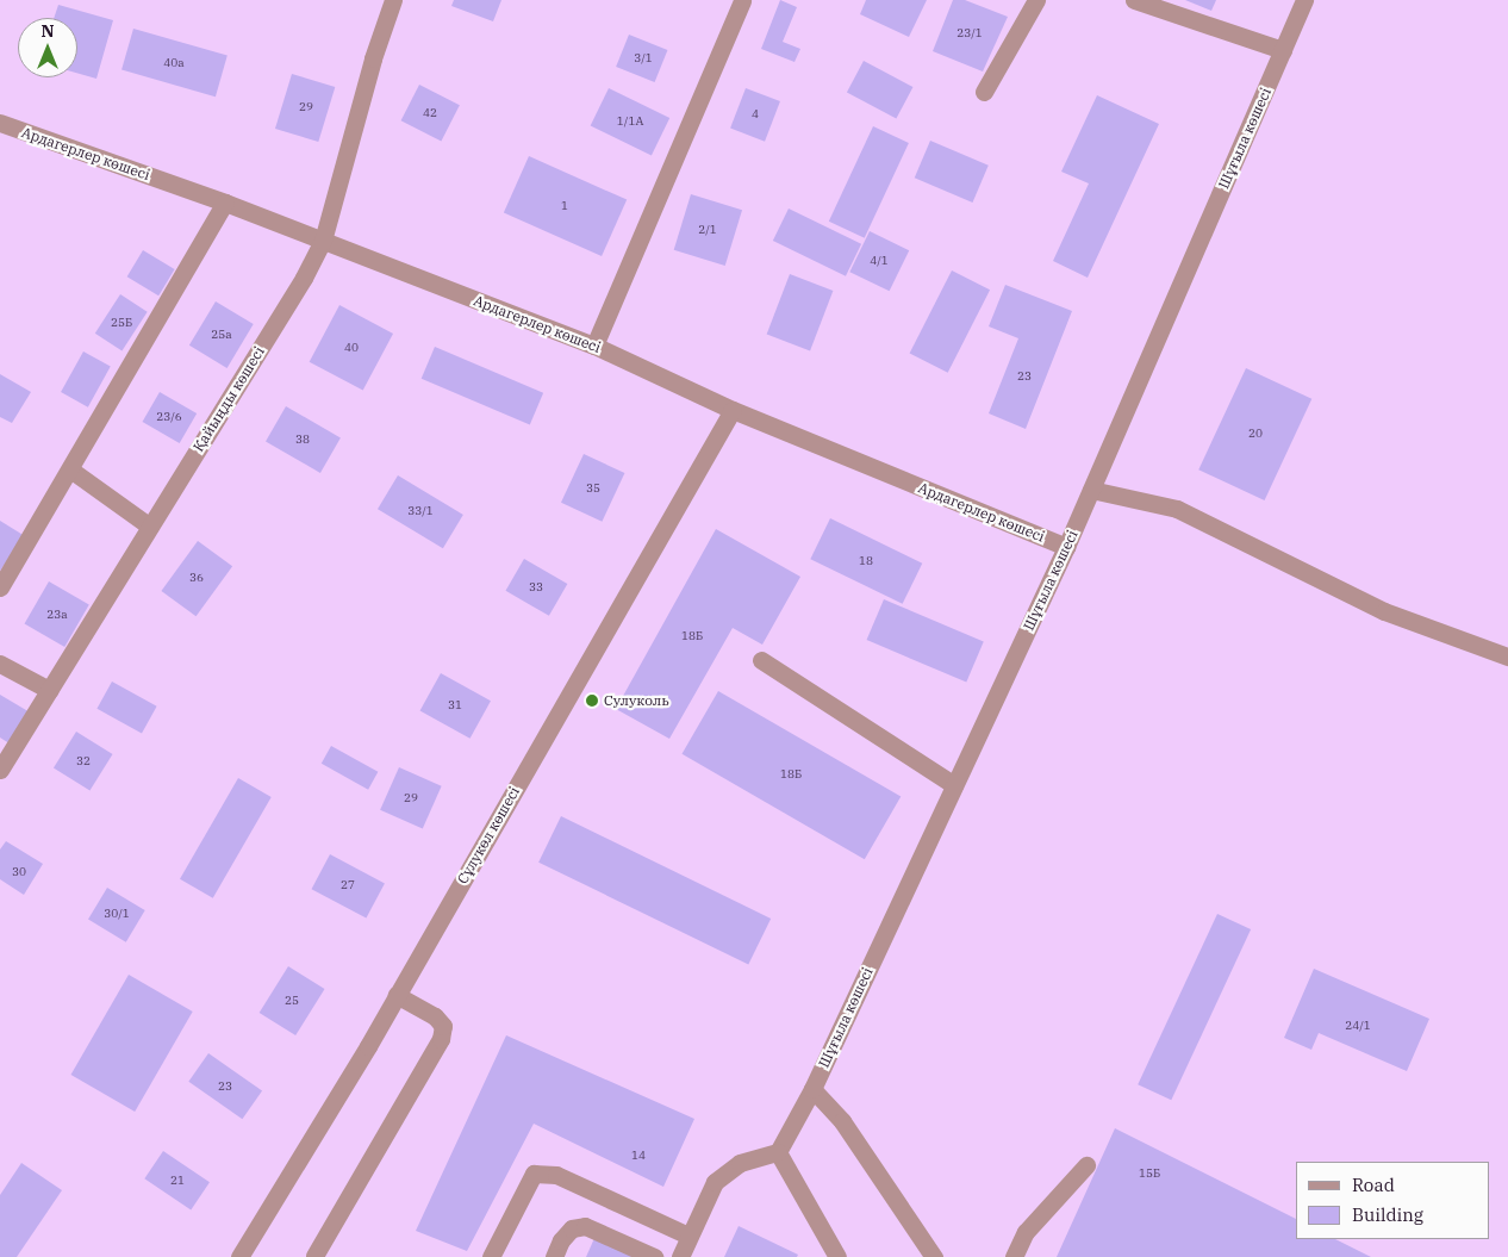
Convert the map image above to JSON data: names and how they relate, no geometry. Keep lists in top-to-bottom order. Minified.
{"streets":{"street":["Шұғыла көшесі","Ардагерлер көшесі","Қайыңды көшесі","Сұлукөл көшесі"]},"crossings":[["Шұғыла көшесі","Ардагерлер көшесі"],["Ардагерлер көшесі","Қайыңды көшесі"],["Ардагерлер көшесі","Сұлукөл көшесі"]],"places":["Сулуколь"],"house_numbers":["23/1","3/1","40а","29","42","4","1/1А","1","2/1","4/1","25Б","25а","40","23","23/6","20","38","35","33/1","18","36","33","23а","18Б","31","32","18Б","29","30","27","30/1","25","24/1","23","14","15Б","21"],"legend":["Road","Building"],"north":"top"}
